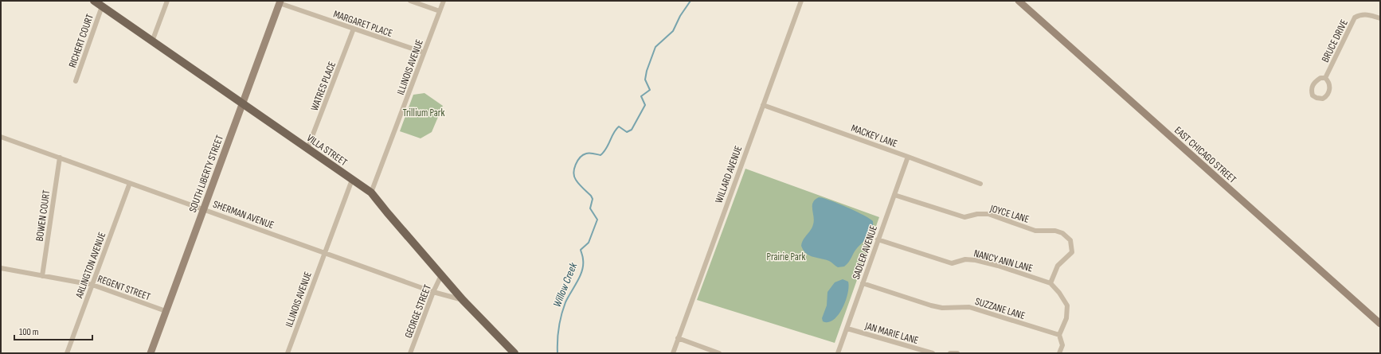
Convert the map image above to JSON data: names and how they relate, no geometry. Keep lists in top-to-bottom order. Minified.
{"streets":{"main road":["VILLA STREET","EAST CHICAGO STREET","SOUTH LIBERTY STREET"],"street":["MARGARET PLACE","RICHERT COURT","BRUCE DRIVE","ILLINOIS AVENUE","WATRES PLACE","MACKEY LANE","WILLARD AVENUE","JOYCE LANE","SHERMAN AVENUE","BOWEN COURT","SADLER AVENUE","NANCY ANN LANE","ARLINGTON AVENUE","REGENT STREET","SUZZANE LANE","GEORGE STREET","JAN MARIE LANE"]},"crossings":[["MARGARET PLACE","ILLINOIS AVENUE"],["MARGARET PLACE","WATRES PLACE"],["MARGARET PLACE","SOUTH LIBERTY STREET"],["RICHERT COURT","VILLA STREET"],["ILLINOIS AVENUE","VILLA STREET"],["ILLINOIS AVENUE","SHERMAN AVENUE"],["WATRES PLACE","VILLA STREET"],["MACKEY LANE","WILLARD AVENUE"],["MACKEY LANE","SADLER AVENUE"],["VILLA STREET","SOUTH LIBERTY STREET"],["VILLA STREET","SHERMAN AVENUE"],["VILLA STREET","GEORGE STREET"],["SOUTH LIBERTY STREET","SHERMAN AVENUE"],["SOUTH LIBERTY STREET","REGENT STREET"],["JOYCE LANE","SADLER AVENUE"],["JOYCE LANE","NANCY ANN LANE"],["SHERMAN AVENUE","BOWEN COURT"],["SHERMAN AVENUE","ARLINGTON AVENUE"],["SHERMAN AVENUE","GEORGE STREET"],["BOWEN COURT","REGENT STREET"],["SADLER AVENUE","NANCY ANN LANE"],["SADLER AVENUE","SUZZANE LANE"],["SADLER AVENUE","JAN MARIE LANE"],["ARLINGTON AVENUE","REGENT STREET"]],"water":["Willow Creek"],"parks":["Trillium Park","Prairie Park"],"scale_bar":"100 m"}
